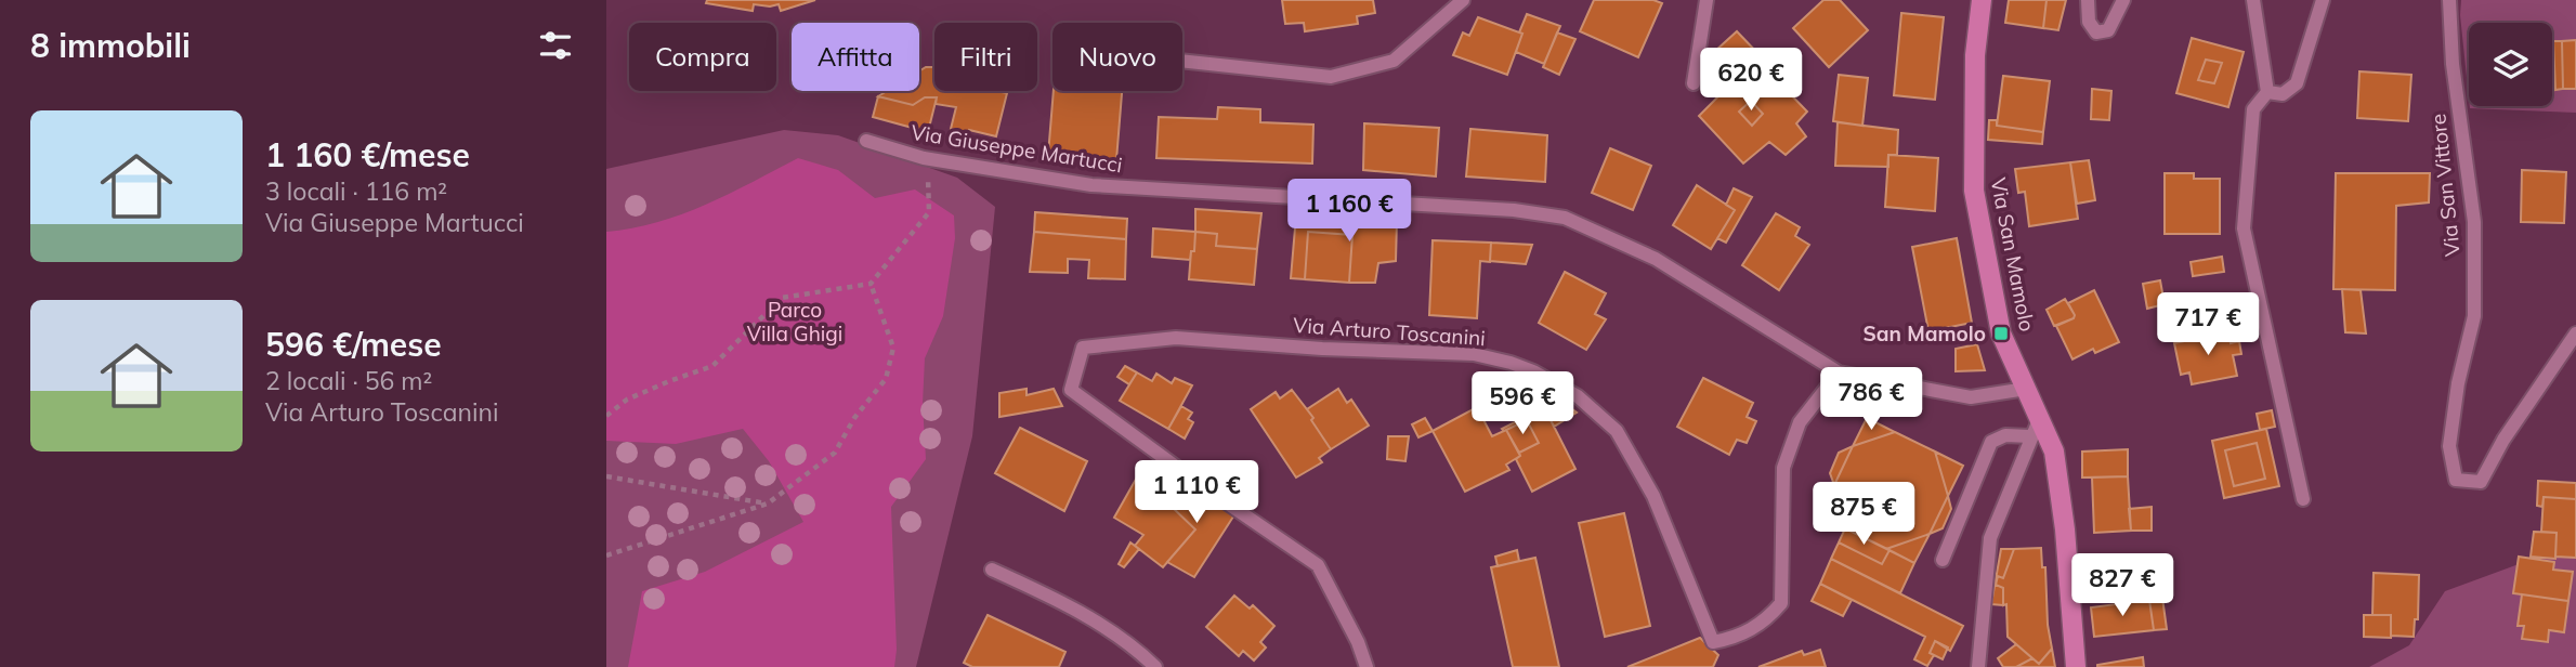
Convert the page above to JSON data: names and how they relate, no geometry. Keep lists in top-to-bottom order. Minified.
{"streets":{"main road":["Via San Mamolo"],"street":["Via Giuseppe Martucci","Via San Vittore","Via Arturo Toscanini"]},"crossings":[["Via Giuseppe Martucci","Via San Mamolo"],["Via Giuseppe Martucci","Via Arturo Toscanini"]],"parks":["Parco Villa Ghigi"],"places":{"transit":["San Mamolo"]},"page":{"heading":"8 immobili","chip":["Compra","Affitta","Filtri","Nuovo"],"price":["620 €","1 160 €","717 €","786 €","596 €","1 110 €","875 €","827 €"],"list":[{"name":"1 160 €/mese","note":"3 locali · 116 m² · Via Giuseppe Martucci"},{"name":"596 €/mese","note":"2 locali · 56 m² · Via Arturo Toscanini"}]}}
